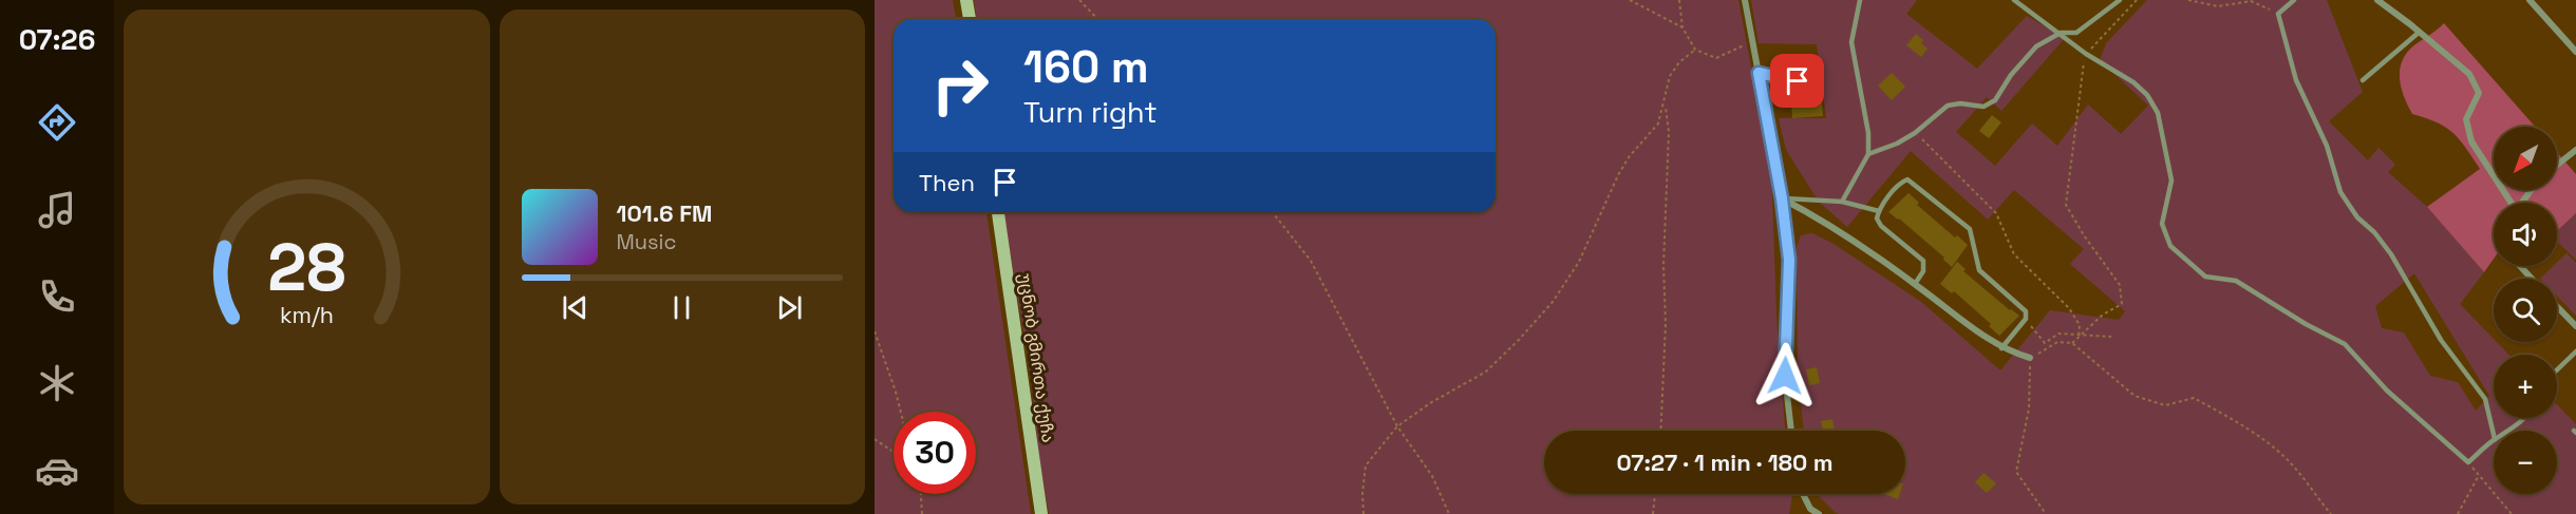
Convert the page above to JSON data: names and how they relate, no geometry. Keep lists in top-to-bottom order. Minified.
{"streets":{"main road":["უცნობ გმირთა ქუჩა"]},"north":"bottom left","page":{"tabs":"07:26","turn":["160 m","Turn right"],"map_buttons":["+","−"],"then":"Then","song":["101.6 FM","Music"],"limit":"30","trip":"07:27 · 1 min · 180 m","gauge":["28","km/h"]}}
